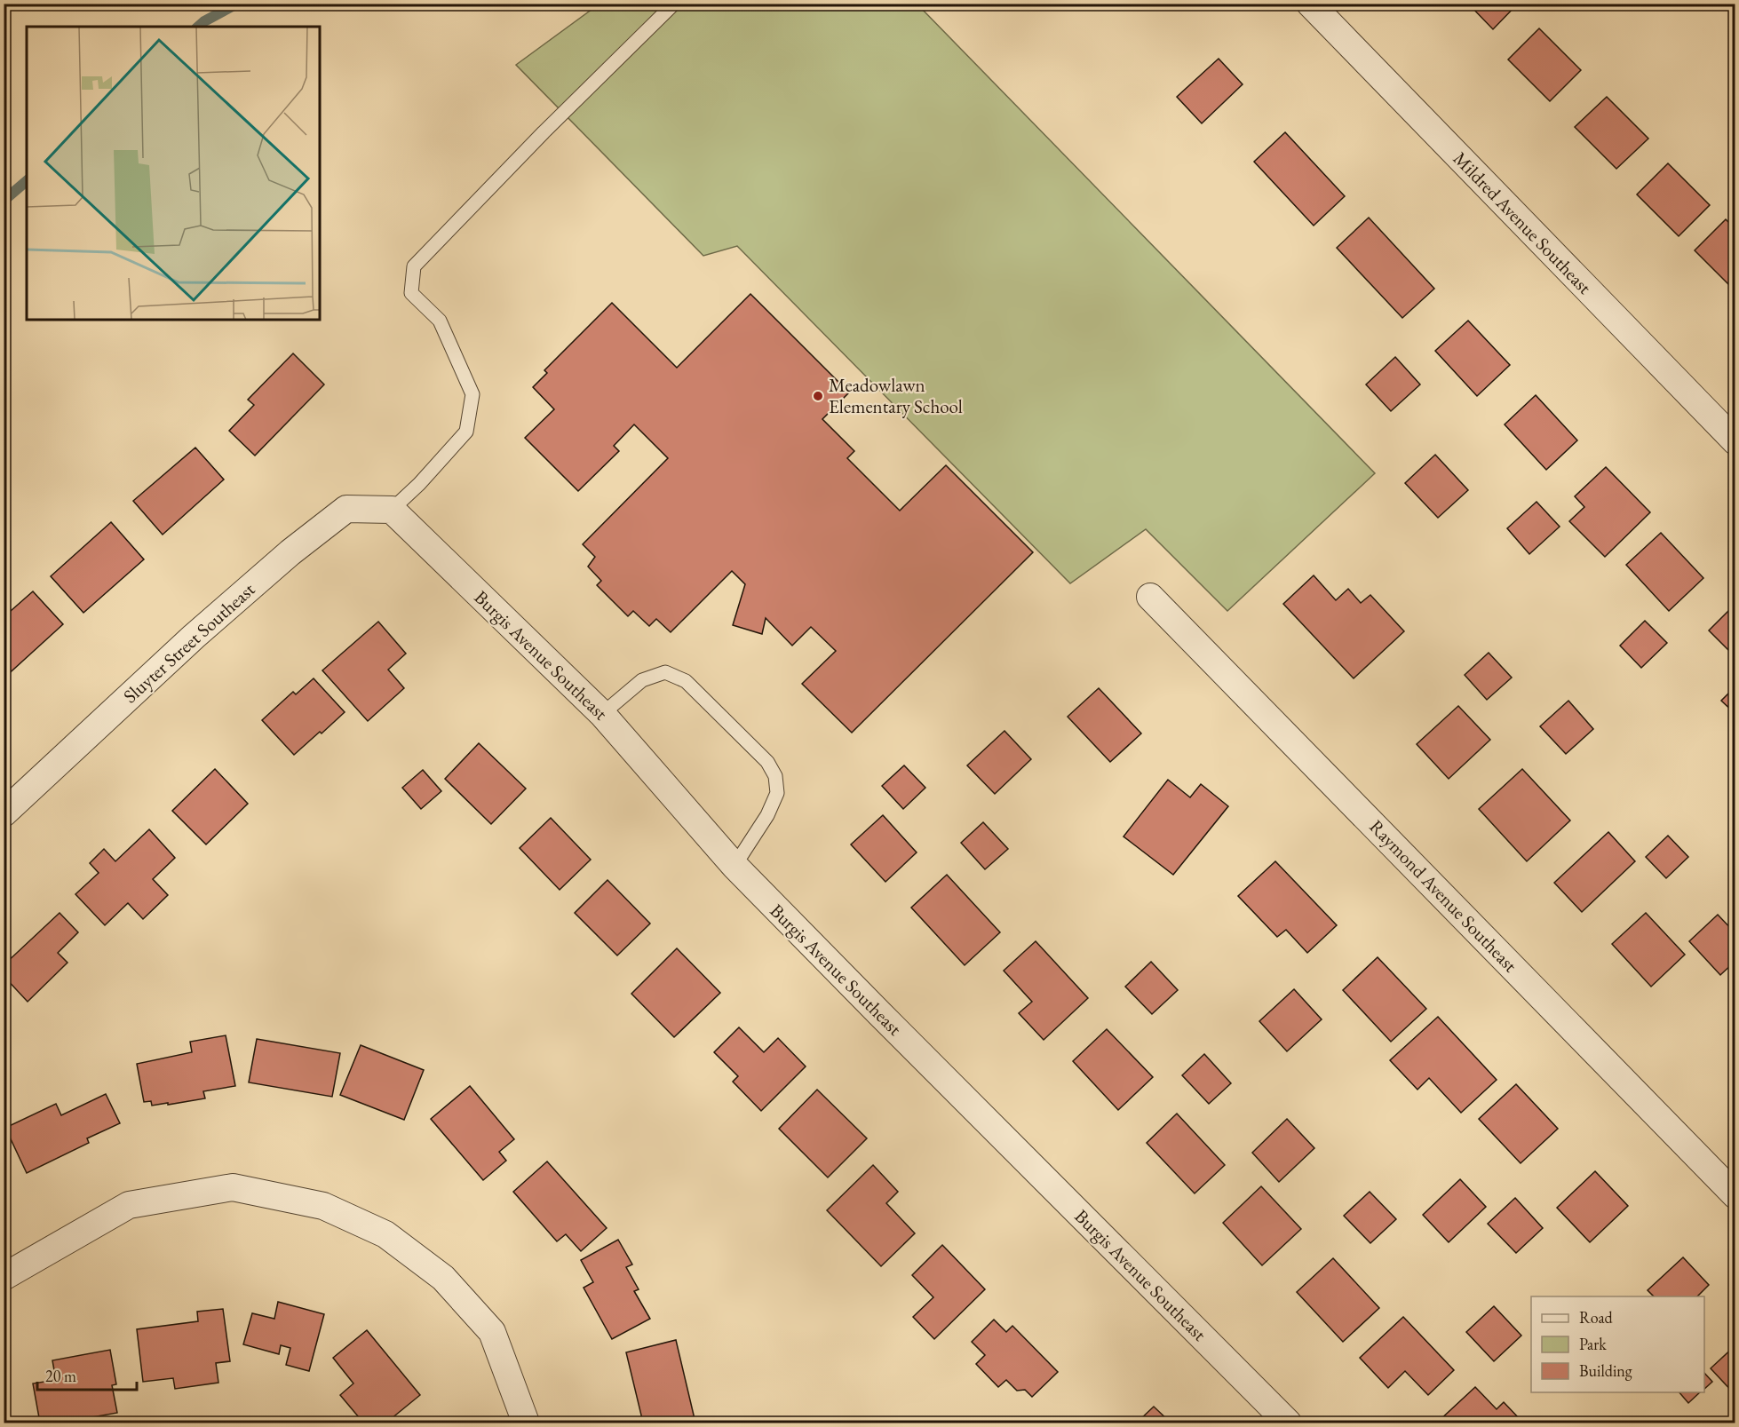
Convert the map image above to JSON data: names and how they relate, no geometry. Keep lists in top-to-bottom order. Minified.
{"streets":{"street":["Mildred Avenue Southeast","Sluyter Street Southeast","Burgis Avenue Southeast","Raymond Avenue Southeast"]},"crossings":[["Sluyter Street Southeast","Burgis Avenue Southeast"]],"places":["Meadowlawn Elementary School"],"legend":["Road","Park","Building"],"scale_bar":"20 m"}
